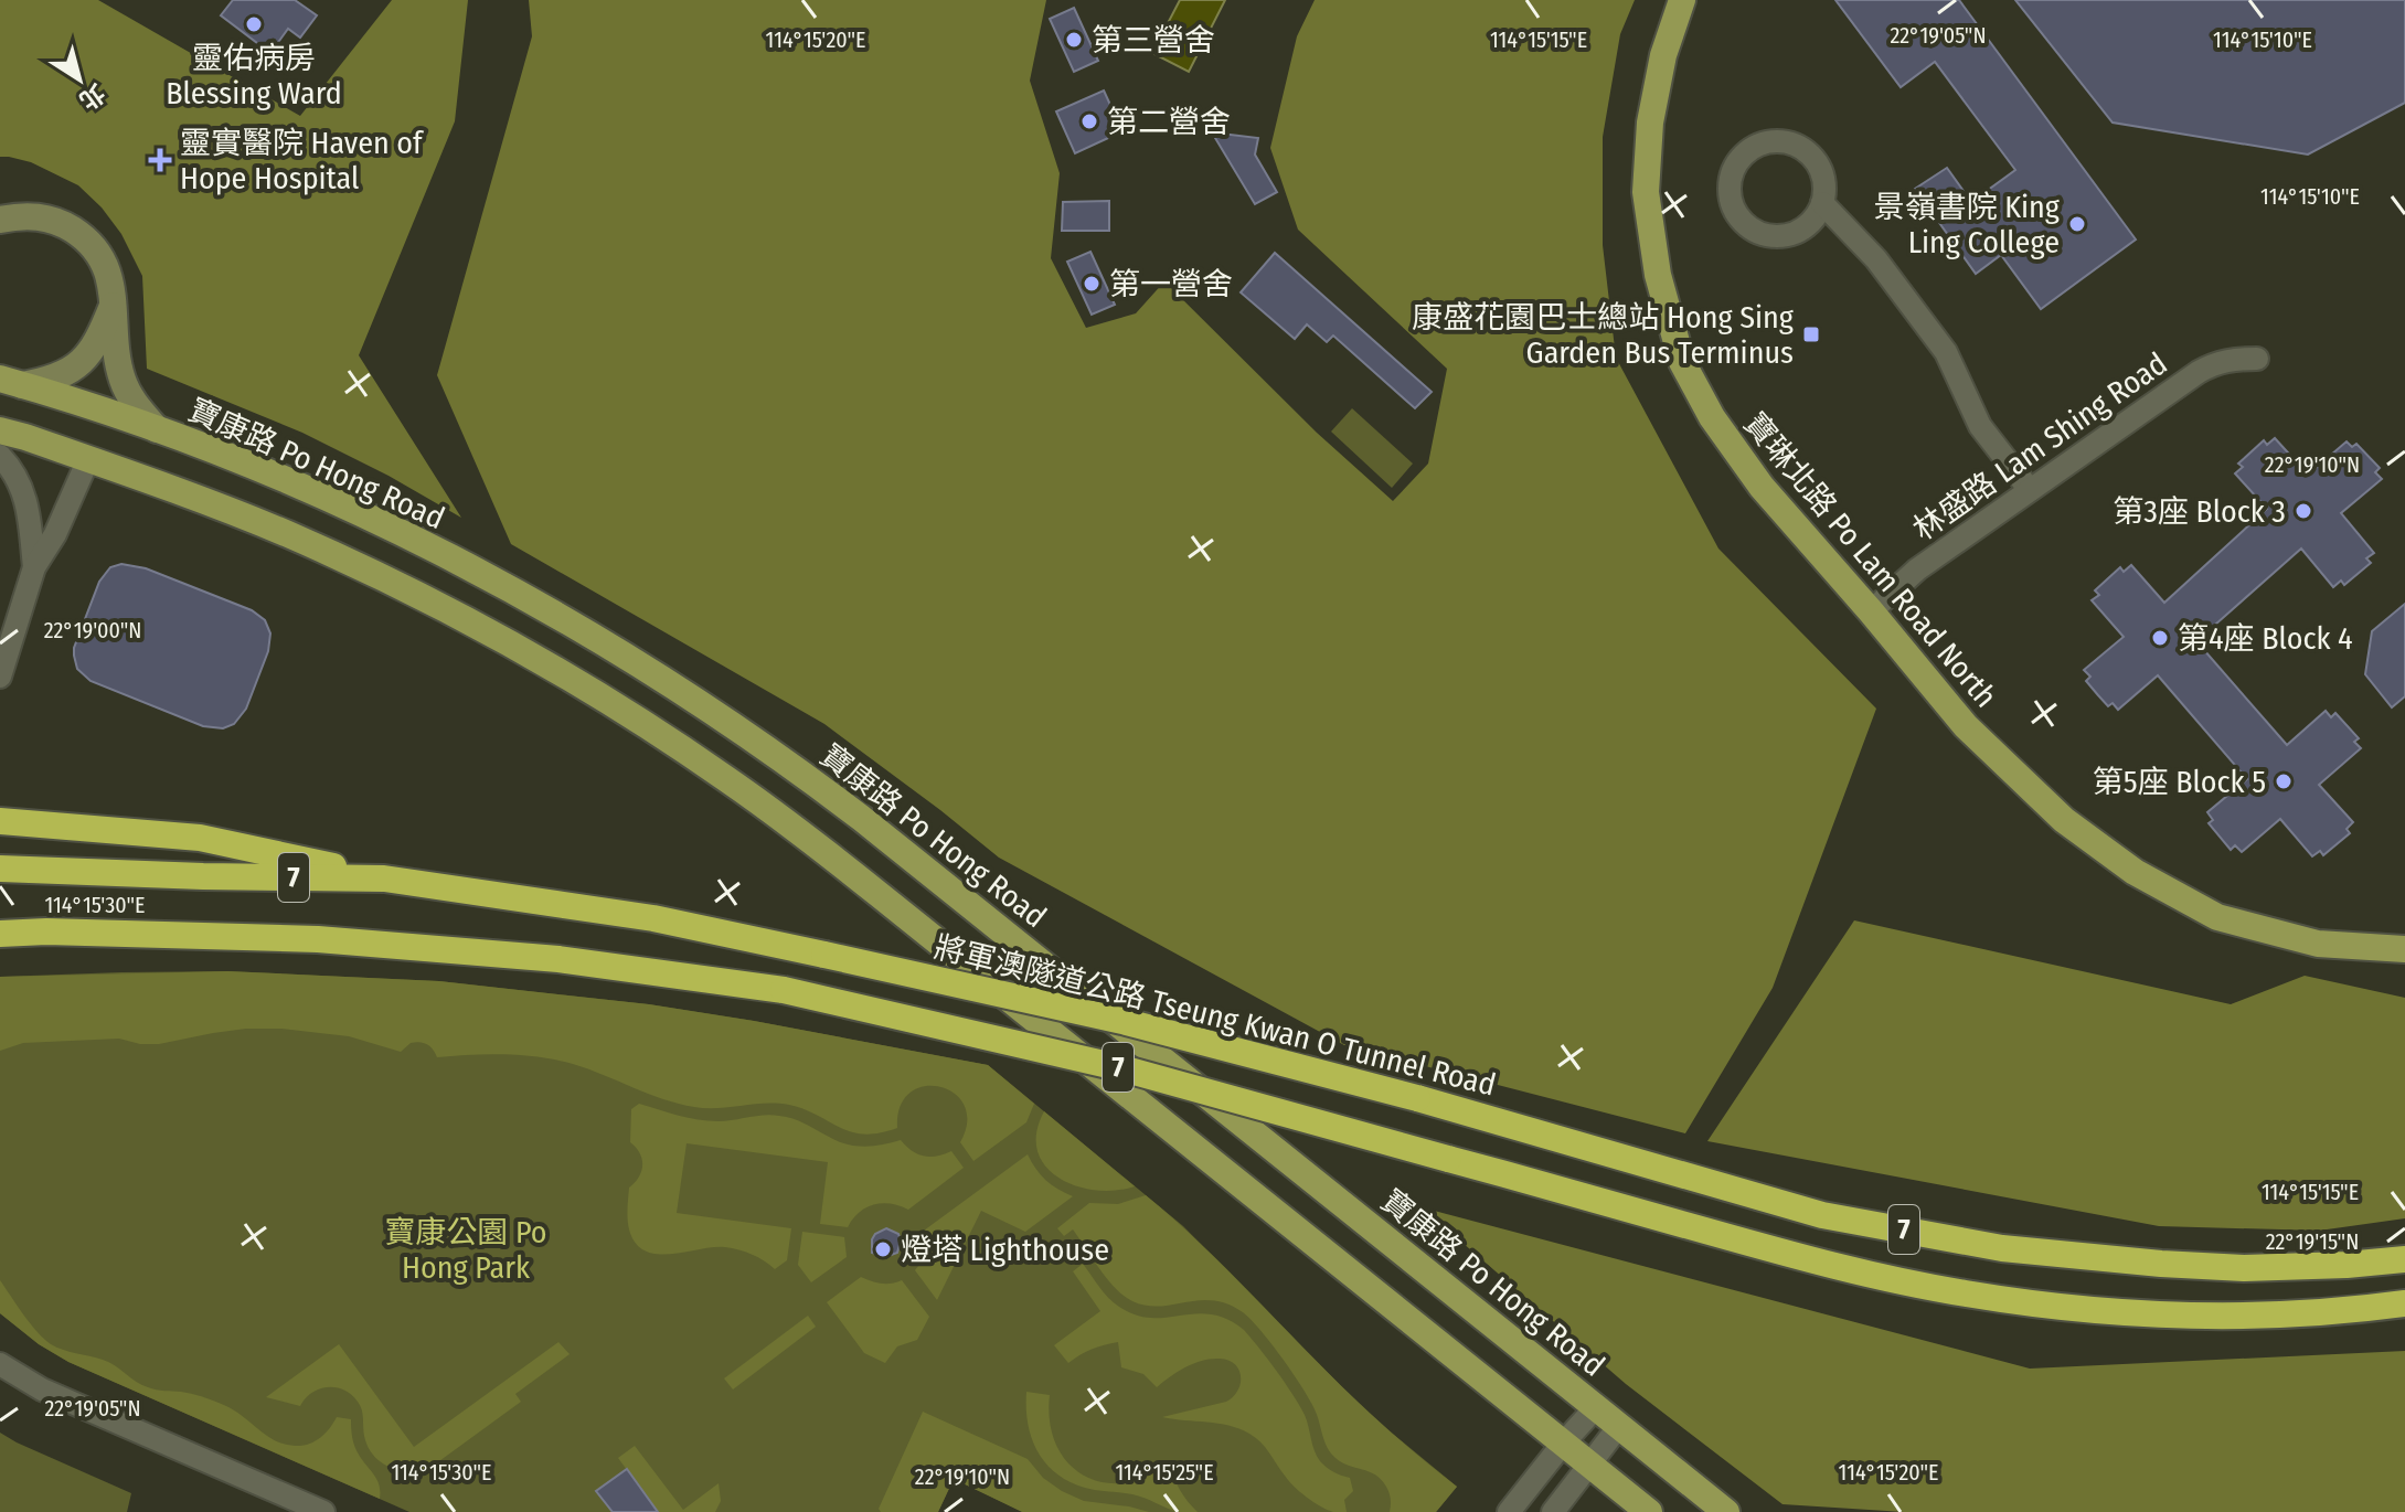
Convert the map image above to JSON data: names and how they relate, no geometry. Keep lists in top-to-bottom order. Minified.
{"streets":{"highway":["7","將軍澳隧道公路 Tseung Kwan O Tunnel Road"],"main road":["寶康路 Po Hong Road","寶琳北路 Po Lam Road North"],"street":["林盛路 Lam Shing Road"]},"crossings":[["林盛路 Lam Shing Road","寶琳北路 Po Lam Road North"]],"parks":["寶康公園 Po Hong Park"],"places":{"other":["靈佑病房 Blessing Ward","第三營舍","第二營舍","景嶺書院 King Ling College","第一營舍","第3座 Block 3","第4座 Block 4","第5座 Block 5","燈塔 Lighthouse"],"health":["靈實醫院 Haven of Hope Hospital"],"transit":["康盛花園巴士總站 Hong Sing Garden Bus Terminus"]},"north":"bottom right","coordinates":["22°19'05\"N","114°15'20\"E","114°15'15\"E","114°15'10\"E","22°19'10\"N","22°19'00\"N","114°15'30\"E","22°19'15\"N","114°15'25\"E"]}
